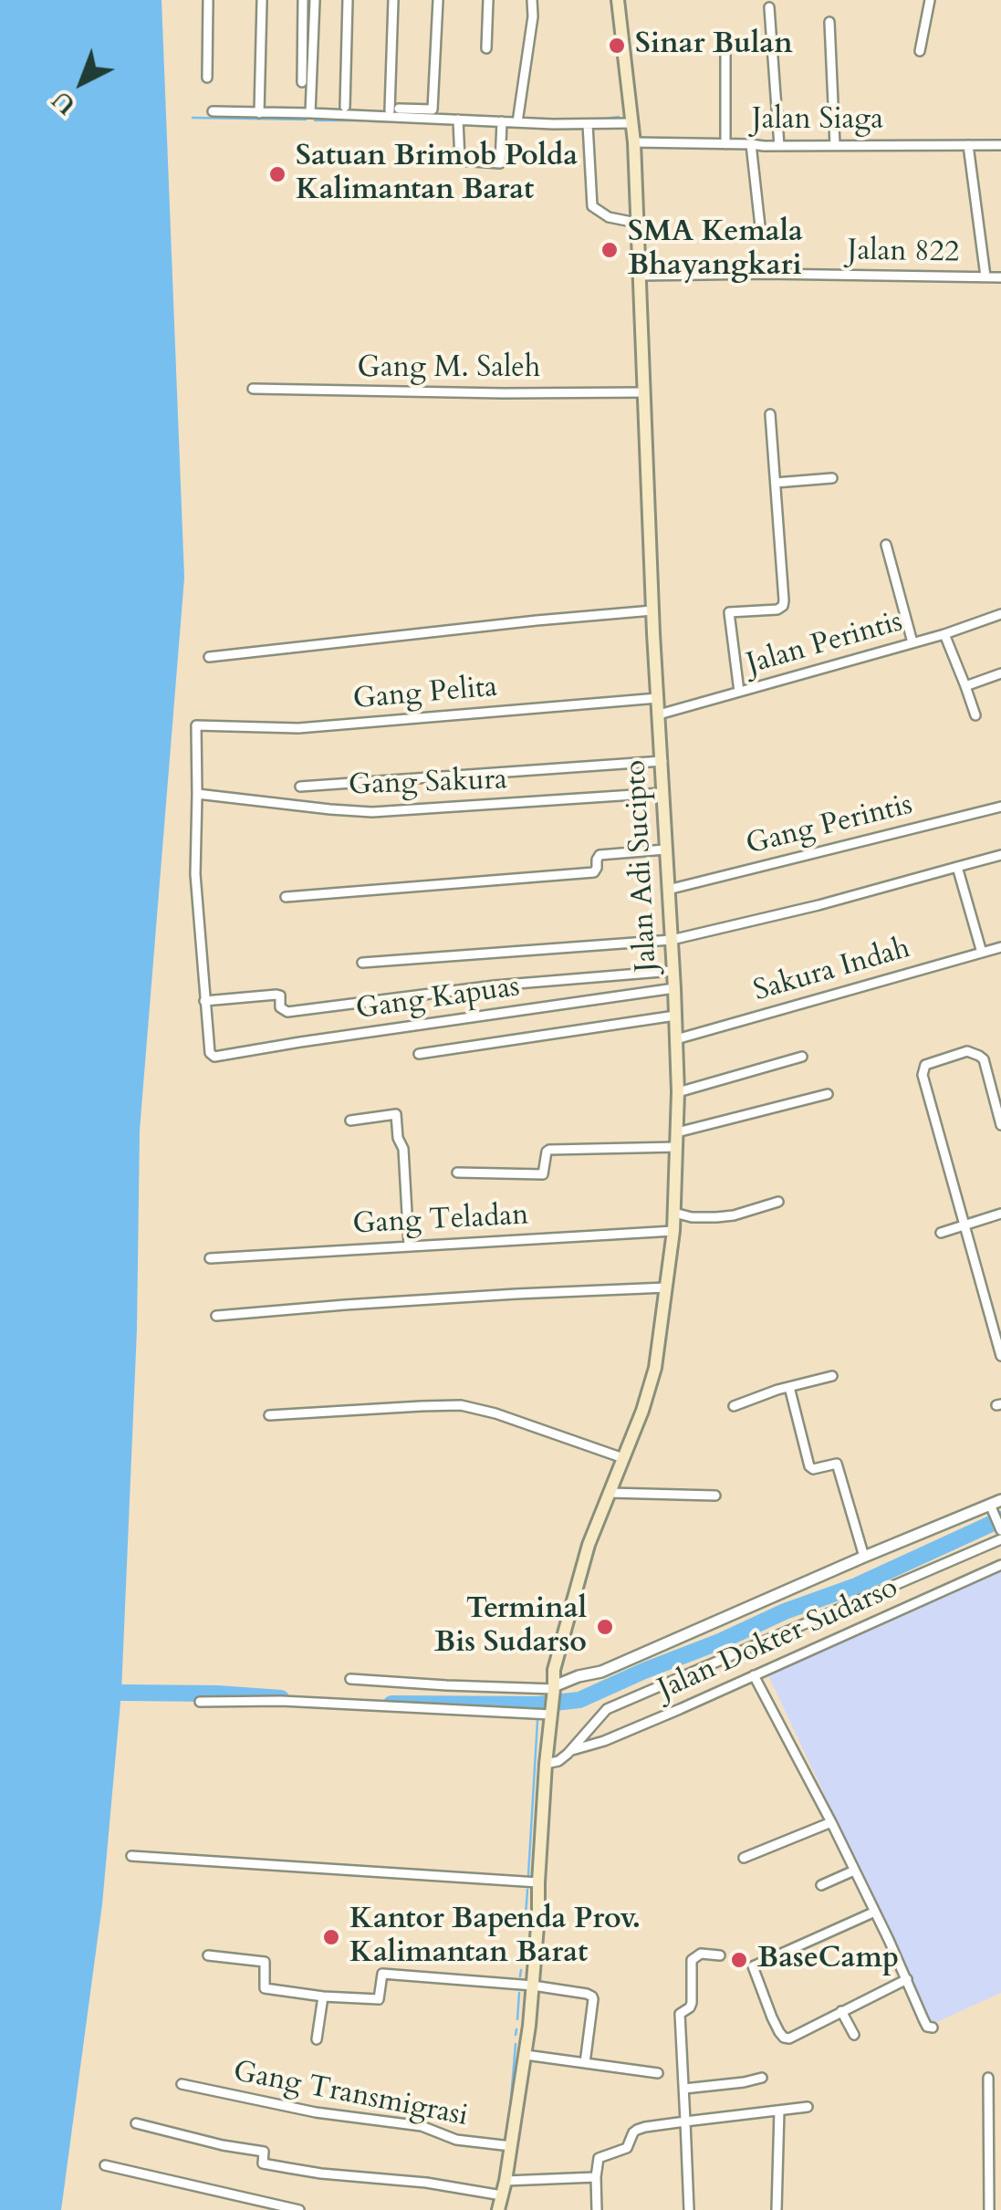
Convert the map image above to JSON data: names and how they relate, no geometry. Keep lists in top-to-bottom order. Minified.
{"streets":{"main road":["Jalan Adi Sucipto"],"street":["Jalan Siaga","Jalan 822","Gang M. Saleh","Jalan Perintis","Gang Pelita","Gang Sakura","Gang Perintis","Sakura Indah","Gang Kapuas","Gang Teladan","Jalan Dokter Sudarso","Gang Transmigrasi"]},"crossings":[["Jalan Siaga","Jalan Adi Sucipto"],["Jalan 822","Jalan Adi Sucipto"],["Gang M. Saleh","Jalan Adi Sucipto"],["Jalan Perintis","Jalan Adi Sucipto"],["Gang Pelita","Gang Sakura"],["Gang Pelita","Jalan Adi Sucipto"],["Gang Sakura","Jalan Adi Sucipto"],["Gang Perintis","Jalan Adi Sucipto"],["Jalan Adi Sucipto","Sakura Indah"],["Jalan Adi Sucipto","Gang Kapuas"],["Jalan Adi Sucipto","Gang Teladan"],["Jalan Adi Sucipto","Gang Transmigrasi"]],"places":["Sinar Bulan","Satuan Brimob Polda Kalimantan Barat","SMA Kemala Bhayangkari","Terminal Bis Sudarso","Kantor Bapenda Prov. Kalimantan Barat","BaseCamp"],"north":"bottom left"}
